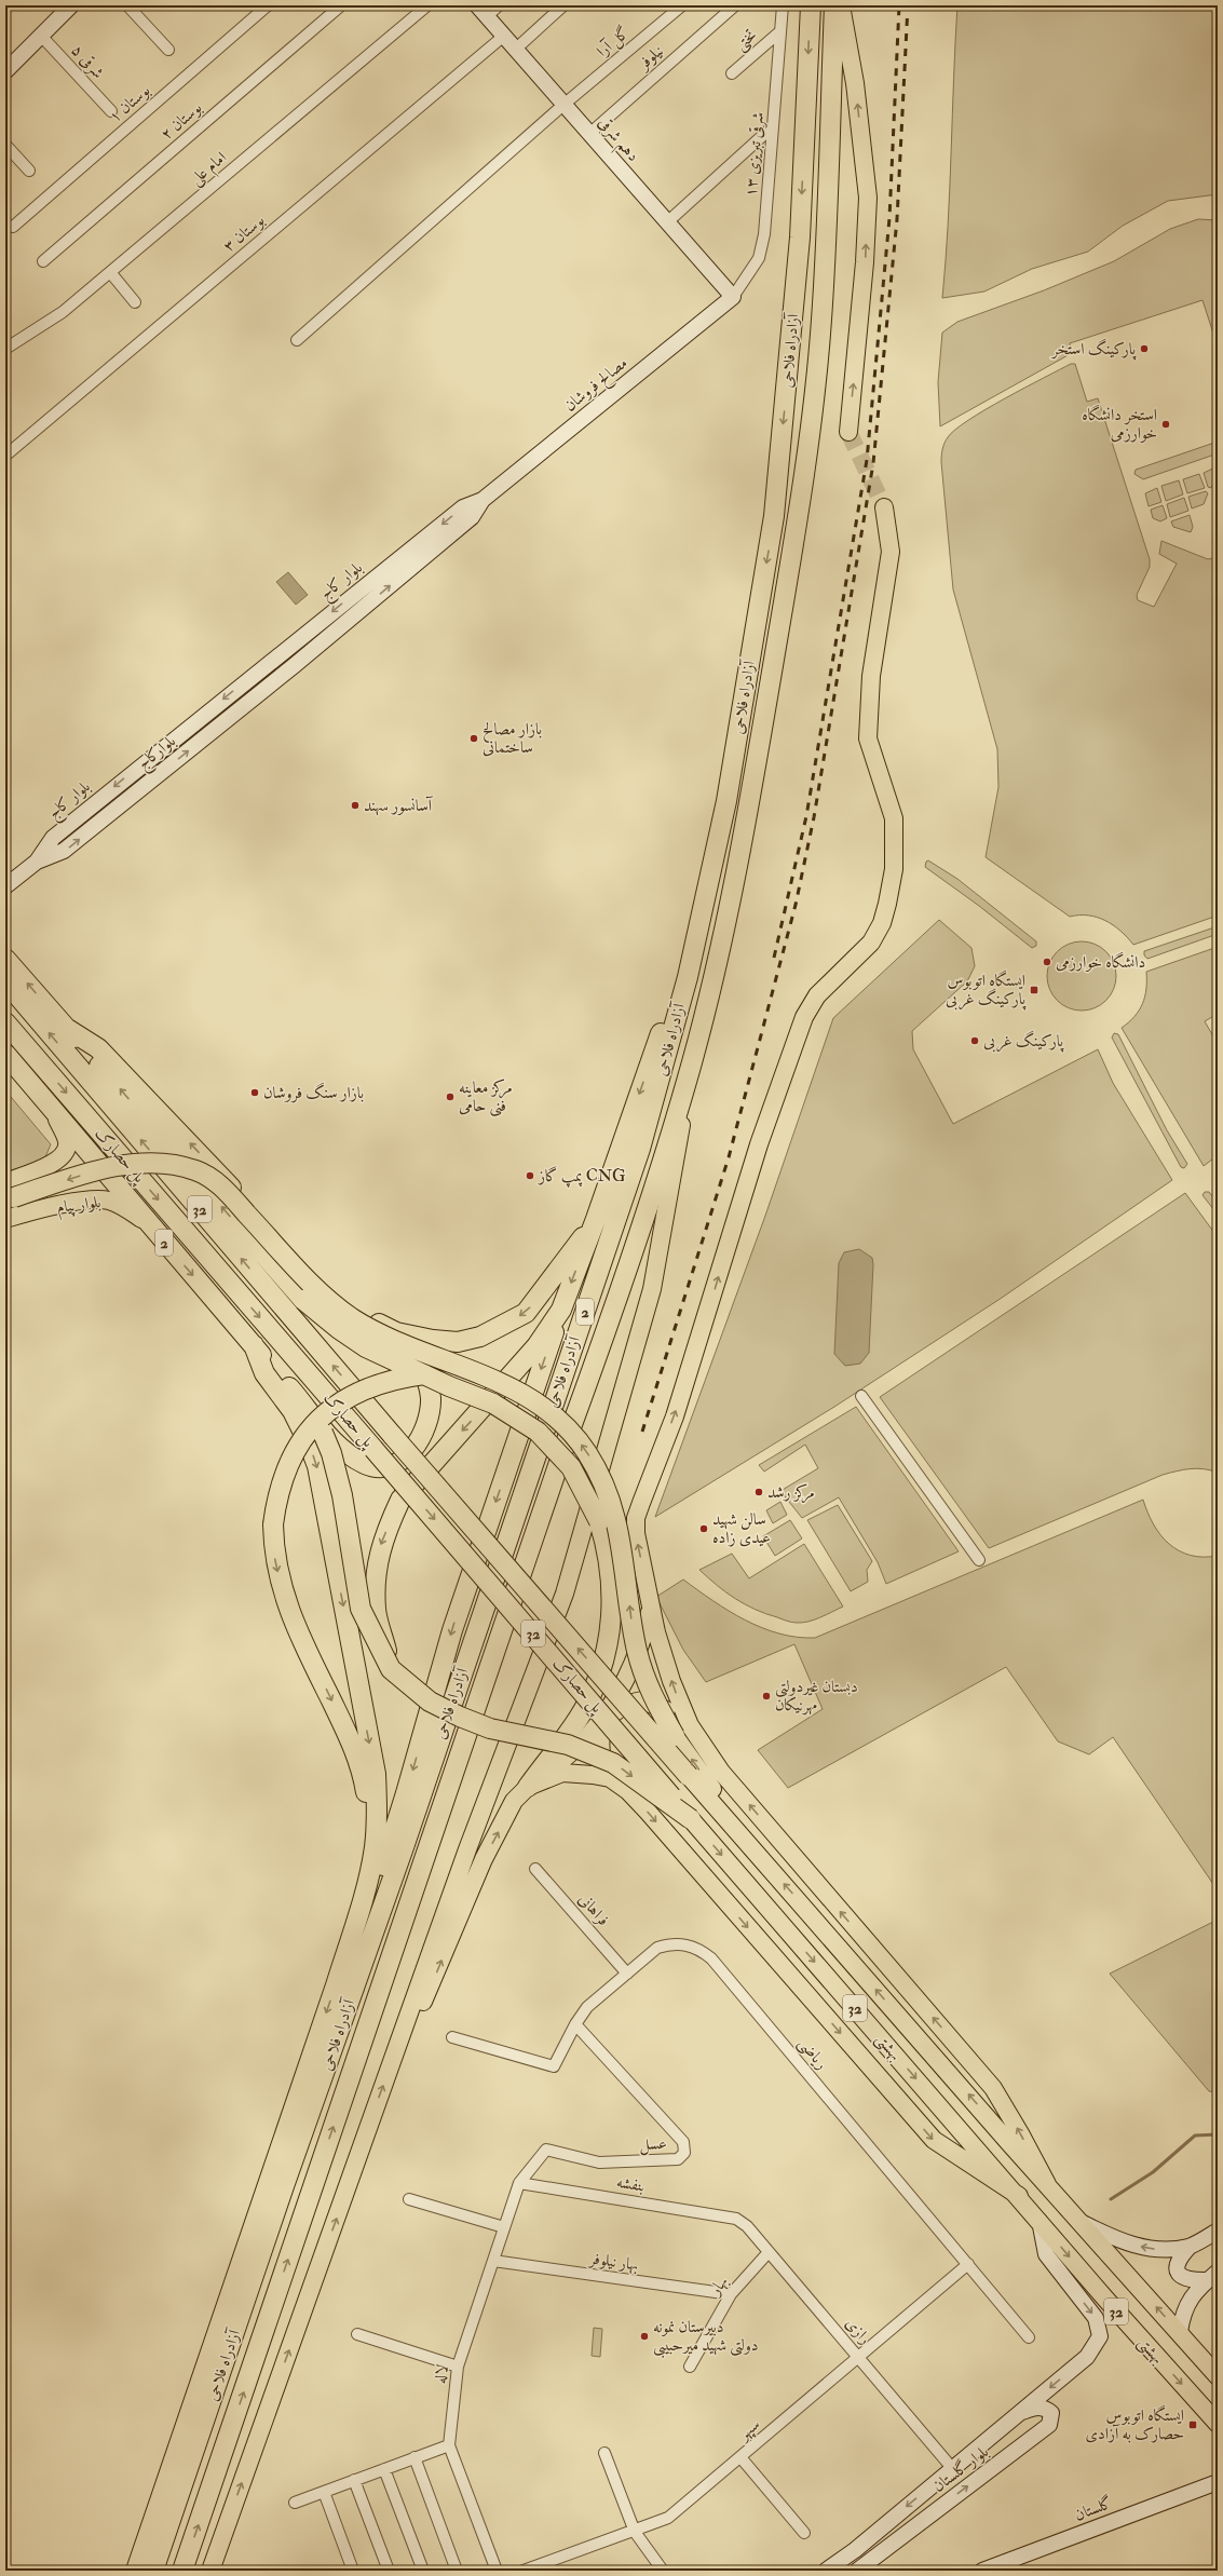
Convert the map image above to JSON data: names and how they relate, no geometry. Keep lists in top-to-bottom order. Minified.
{"streets":{"highway":["آزادراه فلاحی","پل حصارک","32","2"],"main road":["بلوار پیام","بهشتى","بهشتی"],"street":["تختی","گل آرا","نیلوفر","۵ شرقی","بوستان ۱","بوستان ۲","دهم شرقی","۱۳ شرقی تبریزی","امام علی","بوستان ۳","مصالح فروشان","بلوار کاج","بلوارکاج","فراهانی","ریاضی","عسل","بنفشه","بهار نیلوفر","بهار","رازی","لاله","سپهر","بلوار گلستان","گلستان"]},"crossings":[["تختی","۱۳ شرقی تبریزی"],["گل آرا","دهم شرقی"],["نیلوفر","دهم شرقی"],["دهم شرقی","۱۳ شرقی تبریزی"],["دهم شرقی","بوستان ۳"],["دهم شرقی","مصالح فروشان"],["۱۳ شرقی تبریزی","مصالح فروشان"],["مصالح فروشان","بلوار کاج"],["مصالح فروشان","بلوارکاج"],["بلوار کاج","بلوارکاج"],["پل حصارک","بهشتى"],["بلوار پیام","2"],["فراهانی","ریاضی"],["بهشتى","بهشتی"],["ریاضی","عسل"],["ریاضی","سپهر"],["عسل","بنفشه"],["عسل","لاله"],["بنفشه","رازی"],["بنفشه","لاله"],["بهار نیلوفر","بهار"],["بهار نیلوفر","لاله"],["بهار","رازی"],["رازی","سپهر"],["رازی","بلوار گلستان"],["بهشتی","بلوار گلستان"]],"one_way":["بلوار کاج","بلوارکاج"],"places":{"other":["پارکینگ استخر","استخر دانشگاه خوارزمی","بازار مصالح ساختمانی","آسانسور سهند","دانشگاه خوارزمی","پارکینگ غربی","بازار سنگ فروشان","مرکز معاینه فنی حامی","پمپ گاز CNG","مرکز رشد","سالن شهید عیدی زاده","دبستان غیردولتی مهرنیکان","دبیرستان نمونه دولتی شهید میرحبیبی"],"transit":["ایستگاه اتوبوس پارکینگ غربی","ایستگاه اتوبوس حصارک به آزادی"]}}
